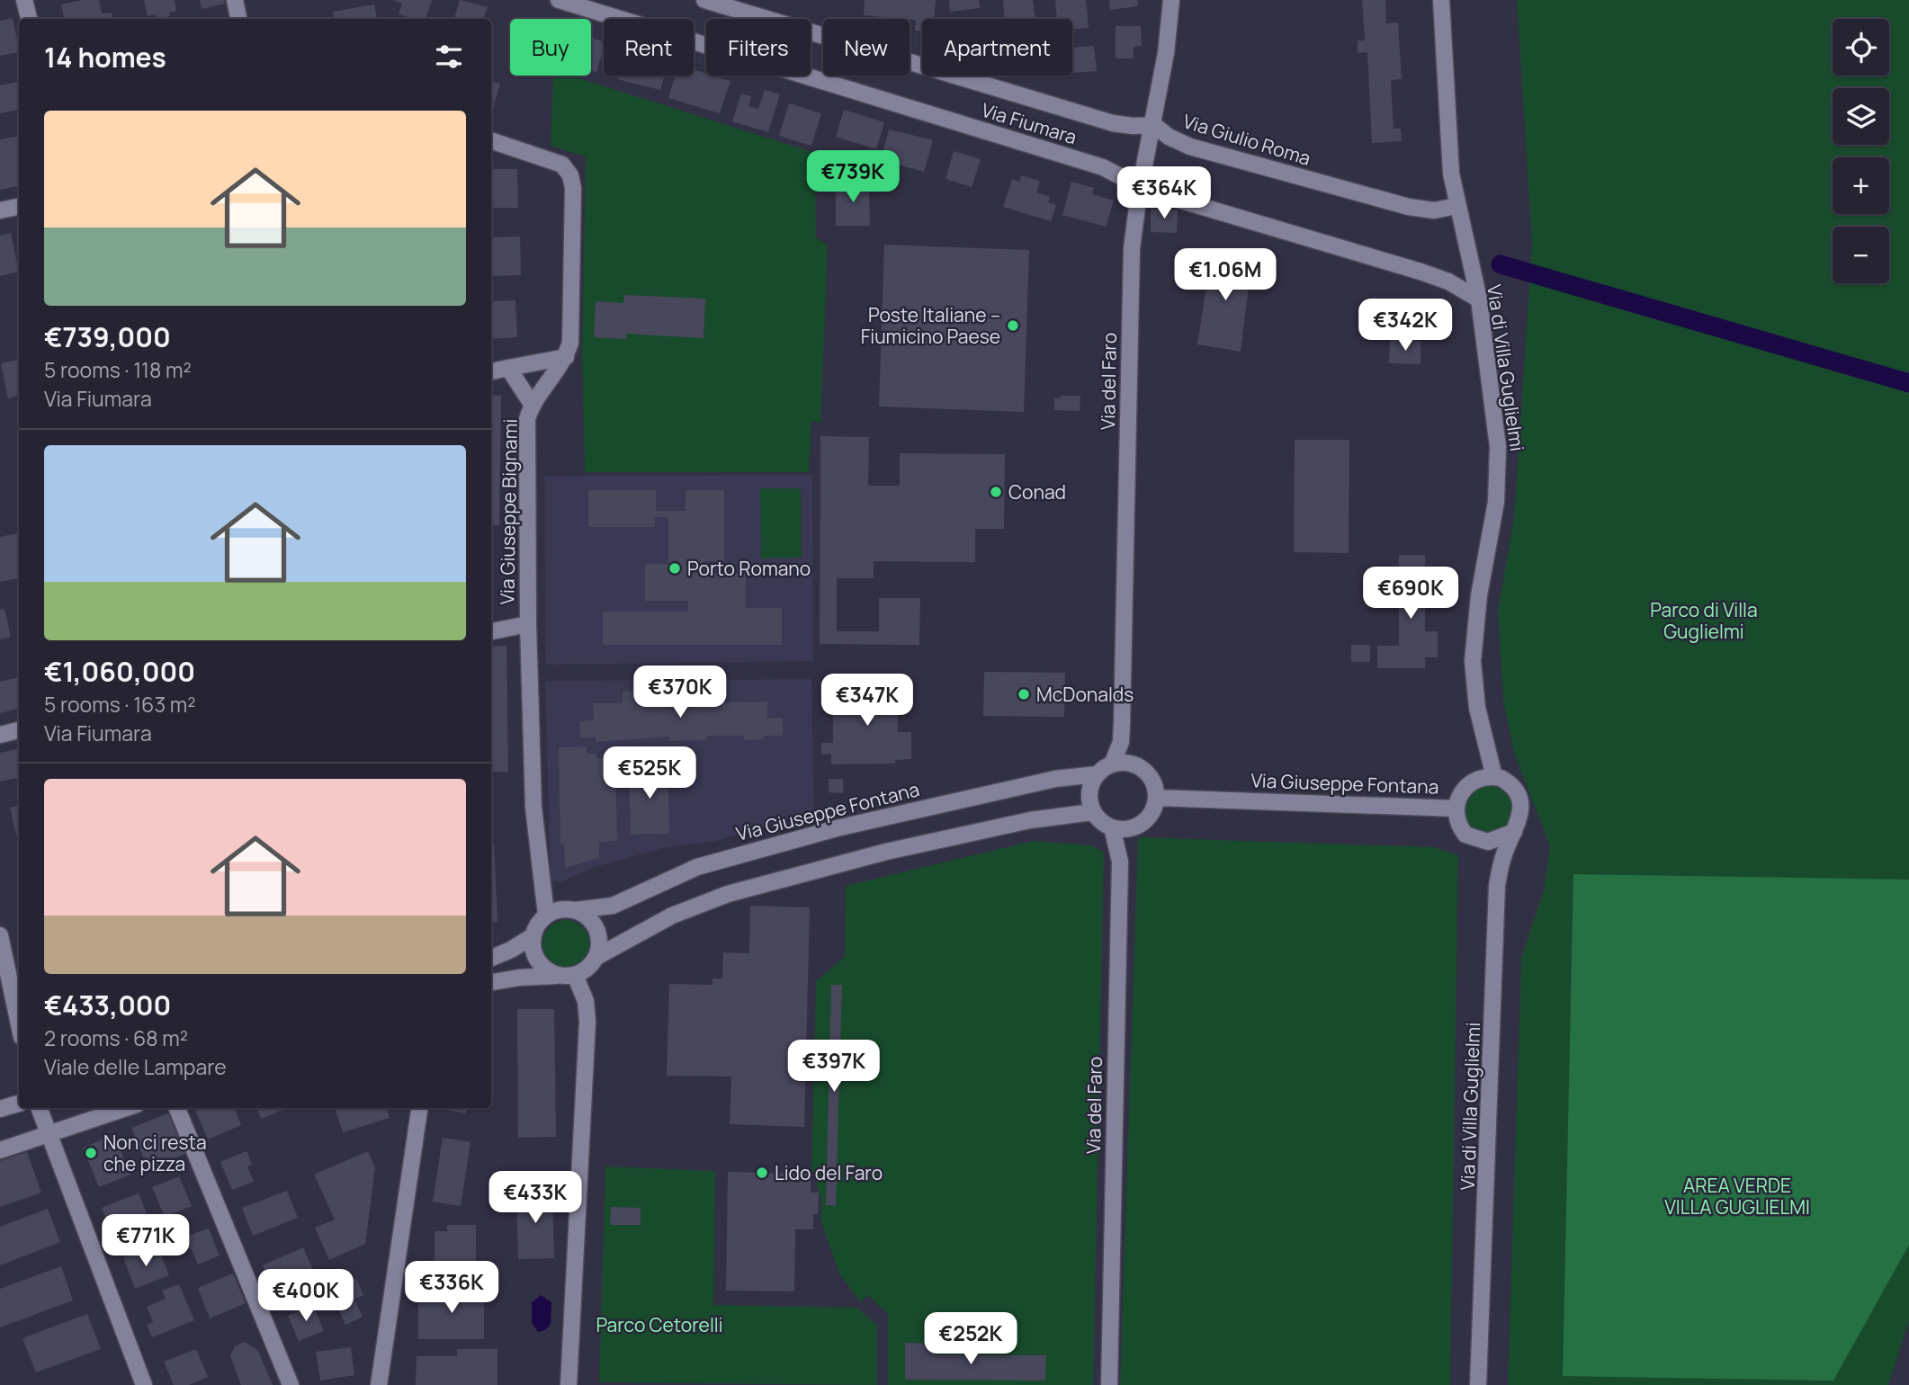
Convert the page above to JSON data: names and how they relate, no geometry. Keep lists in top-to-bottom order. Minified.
{"streets":{"street":["Via Fiumara","Via Giulio Roma","Via di Villa Guglielmi","Via del Faro","Via Giuseppe Bignami","Via Giuseppe Fontana"]},"crossings":[["Via Fiumara","Via del Faro"],["Via Giulio Roma","Via di Villa Guglielmi"],["Via Giulio Roma","Via del Faro"],["Via di Villa Guglielmi","Via Giuseppe Fontana"],["Via del Faro","Via Giuseppe Fontana"],["Via Giuseppe Bignami","Via Giuseppe Fontana"]],"parks":["Parco di Villa Guglielmi","AREA VERDE VILLA GUGLIELMI","Parco Cetorelli"],"places":["Poste Italiane – Fiumicino Paese","Conad","Porto Romano","McDonalds","Non ci resta che pizza","Lido del Faro"],"page":{"map_buttons":["+","−"],"chip":["Buy","Rent","Filters","New","Apartment"],"heading":"14 homes","list":[{"name":"€739,000","note":"5 rooms · 118 m² · Via Fiumara"},{"name":"€1,060,000","note":"5 rooms · 163 m² · Via Fiumara"},{"name":"€433,000","note":"2 rooms · 68 m² · Viale delle Lampare"}],"price":["€739K","€364K","€1.06M","€342K","€690K","€370K","€347K","€525K","€397K","€433K","€771K","€336K","€400K","€252K"]}}
